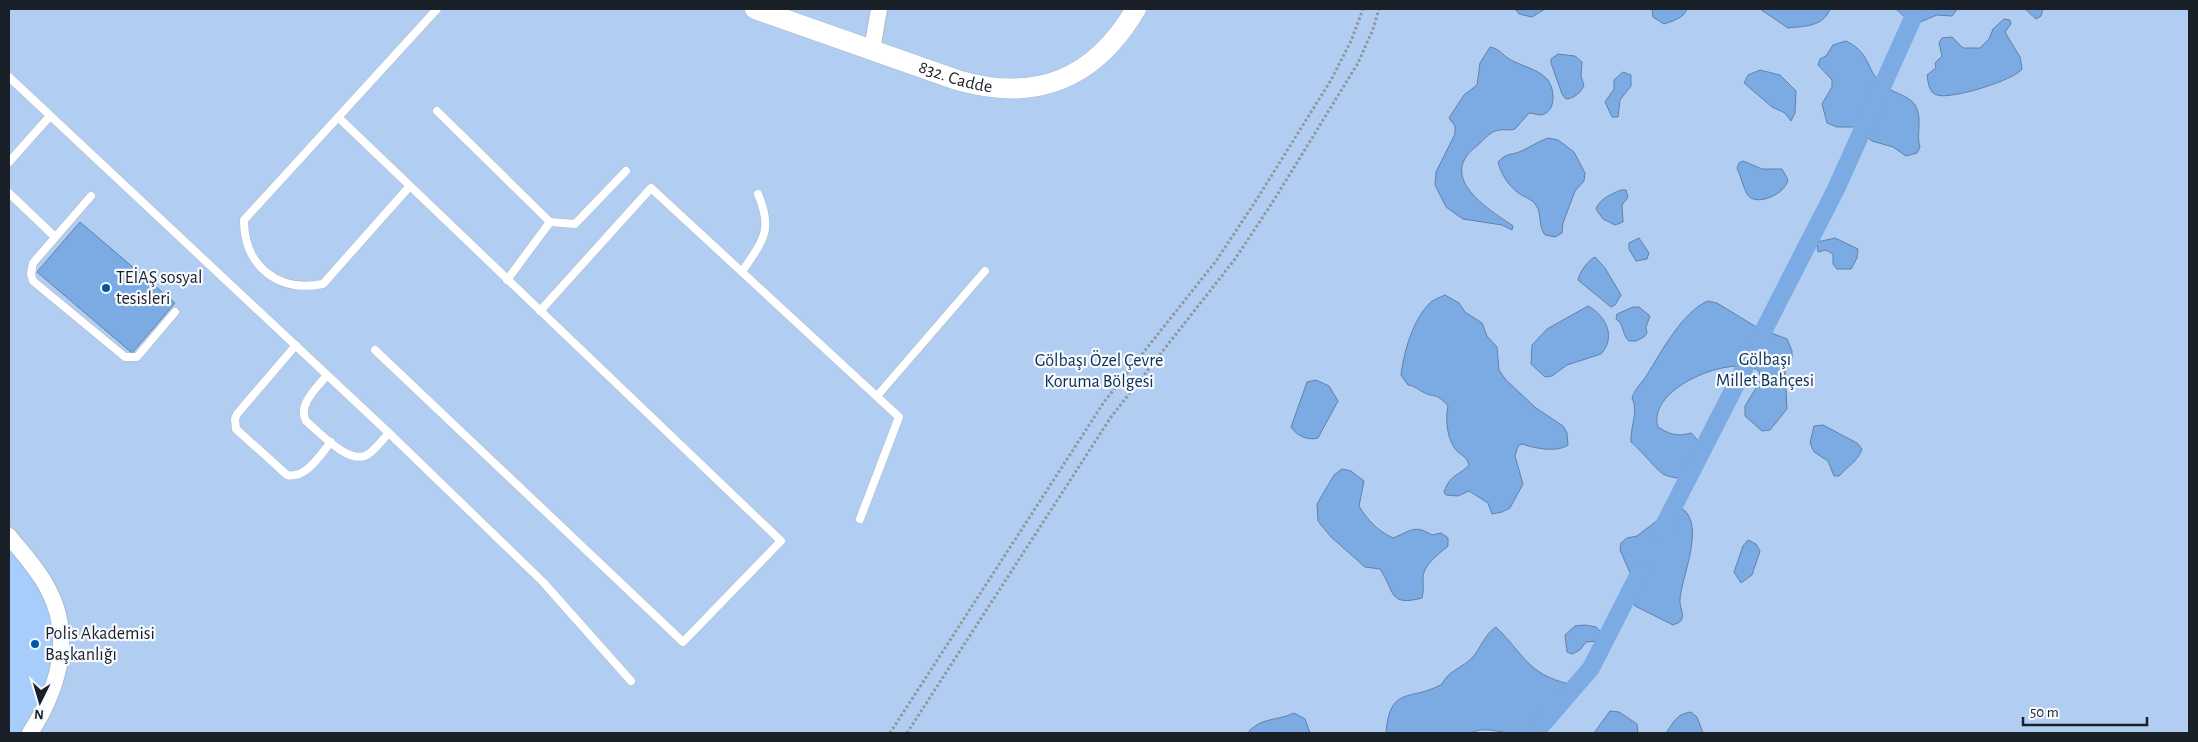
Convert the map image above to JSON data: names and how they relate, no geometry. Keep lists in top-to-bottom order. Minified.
{"streets":{"street":["832. Cadde"]},"parks":["Gölbaşı Millet Bahçesi","Gölbaşı Özel Çevre Koruma Bölgesi"],"places":["TEİAŞ sosyal tesisleri","Polis Akademisi Başkanlığı"],"scale_bar":"50 m","north":"bottom"}
